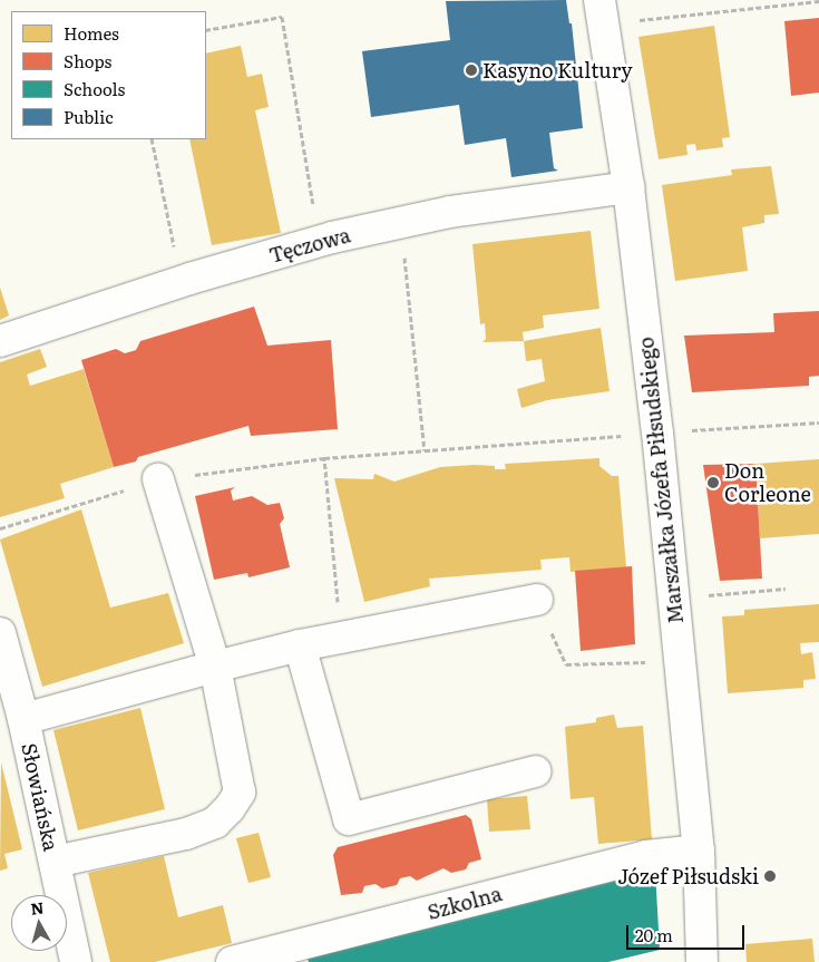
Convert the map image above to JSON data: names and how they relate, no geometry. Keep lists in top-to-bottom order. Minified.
{"streets":{"street":["Tęczowa","Marszałka Józefa Piłsudskiego","Słowiańska","Szkolna"]},"crossings":[["Tęczowa","Marszałka Józefa Piłsudskiego"],["Marszałka Józefa Piłsudskiego","Szkolna"]],"places":["Kasyno Kultury","Don Corleone","Józef Piłsudski"],"legend":["Homes","Shops","Schools","Public"],"scale_bar":"20 m","north":"top"}
